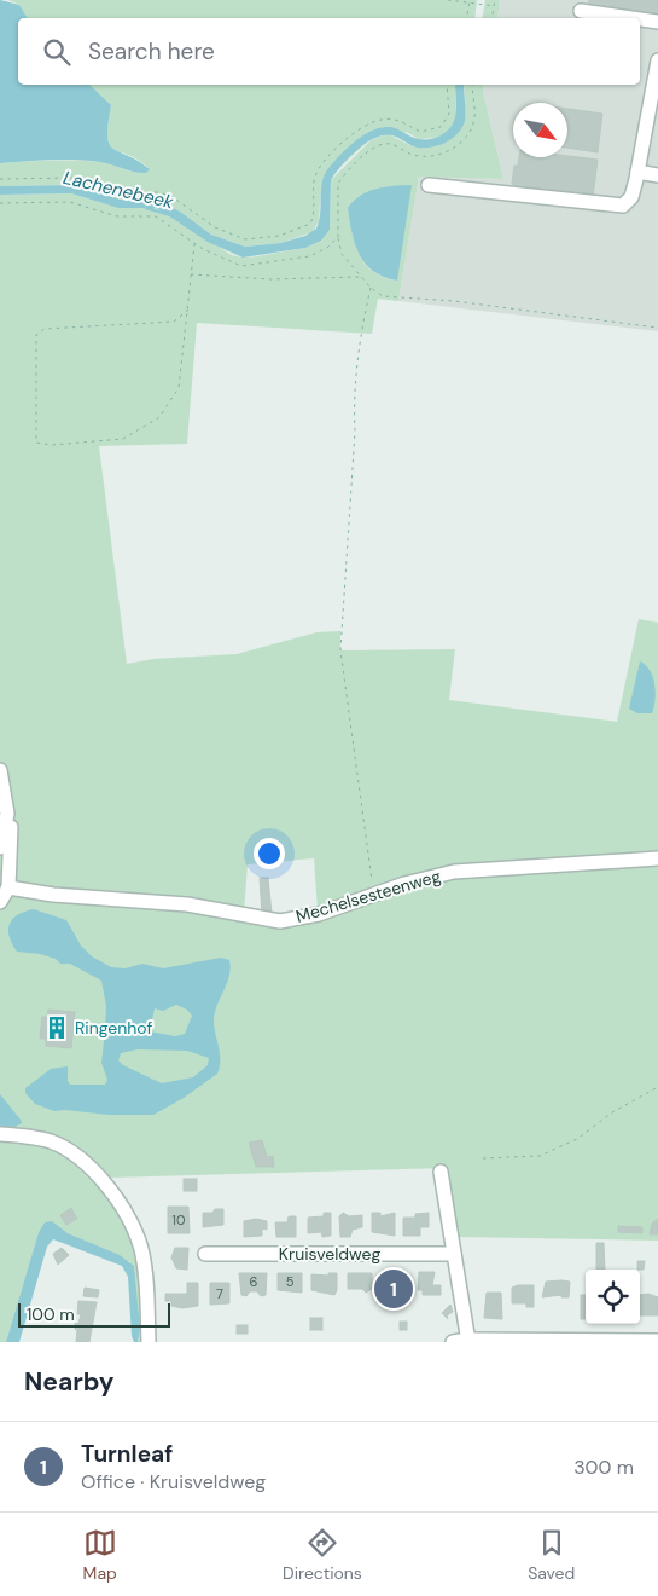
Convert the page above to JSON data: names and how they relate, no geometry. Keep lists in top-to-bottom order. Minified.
{"streets":{"street":["Mechelsesteenweg","Kruisveldweg"]},"water":["Lachenebeek"],"places":{"building":["Ringenhof"]},"house_numbers":["10","6","5","7"],"scale_bar":"100 m","north":"bottom right","page":{"search":"Search here","pins":"1","scale":"100 m","heading":"Nearby","list":[{"mark":"1","name":"Turnleaf","note":"Office · Kruisveldweg","value":"300 m"}],"nav":["Map","Directions","Saved"]}}
